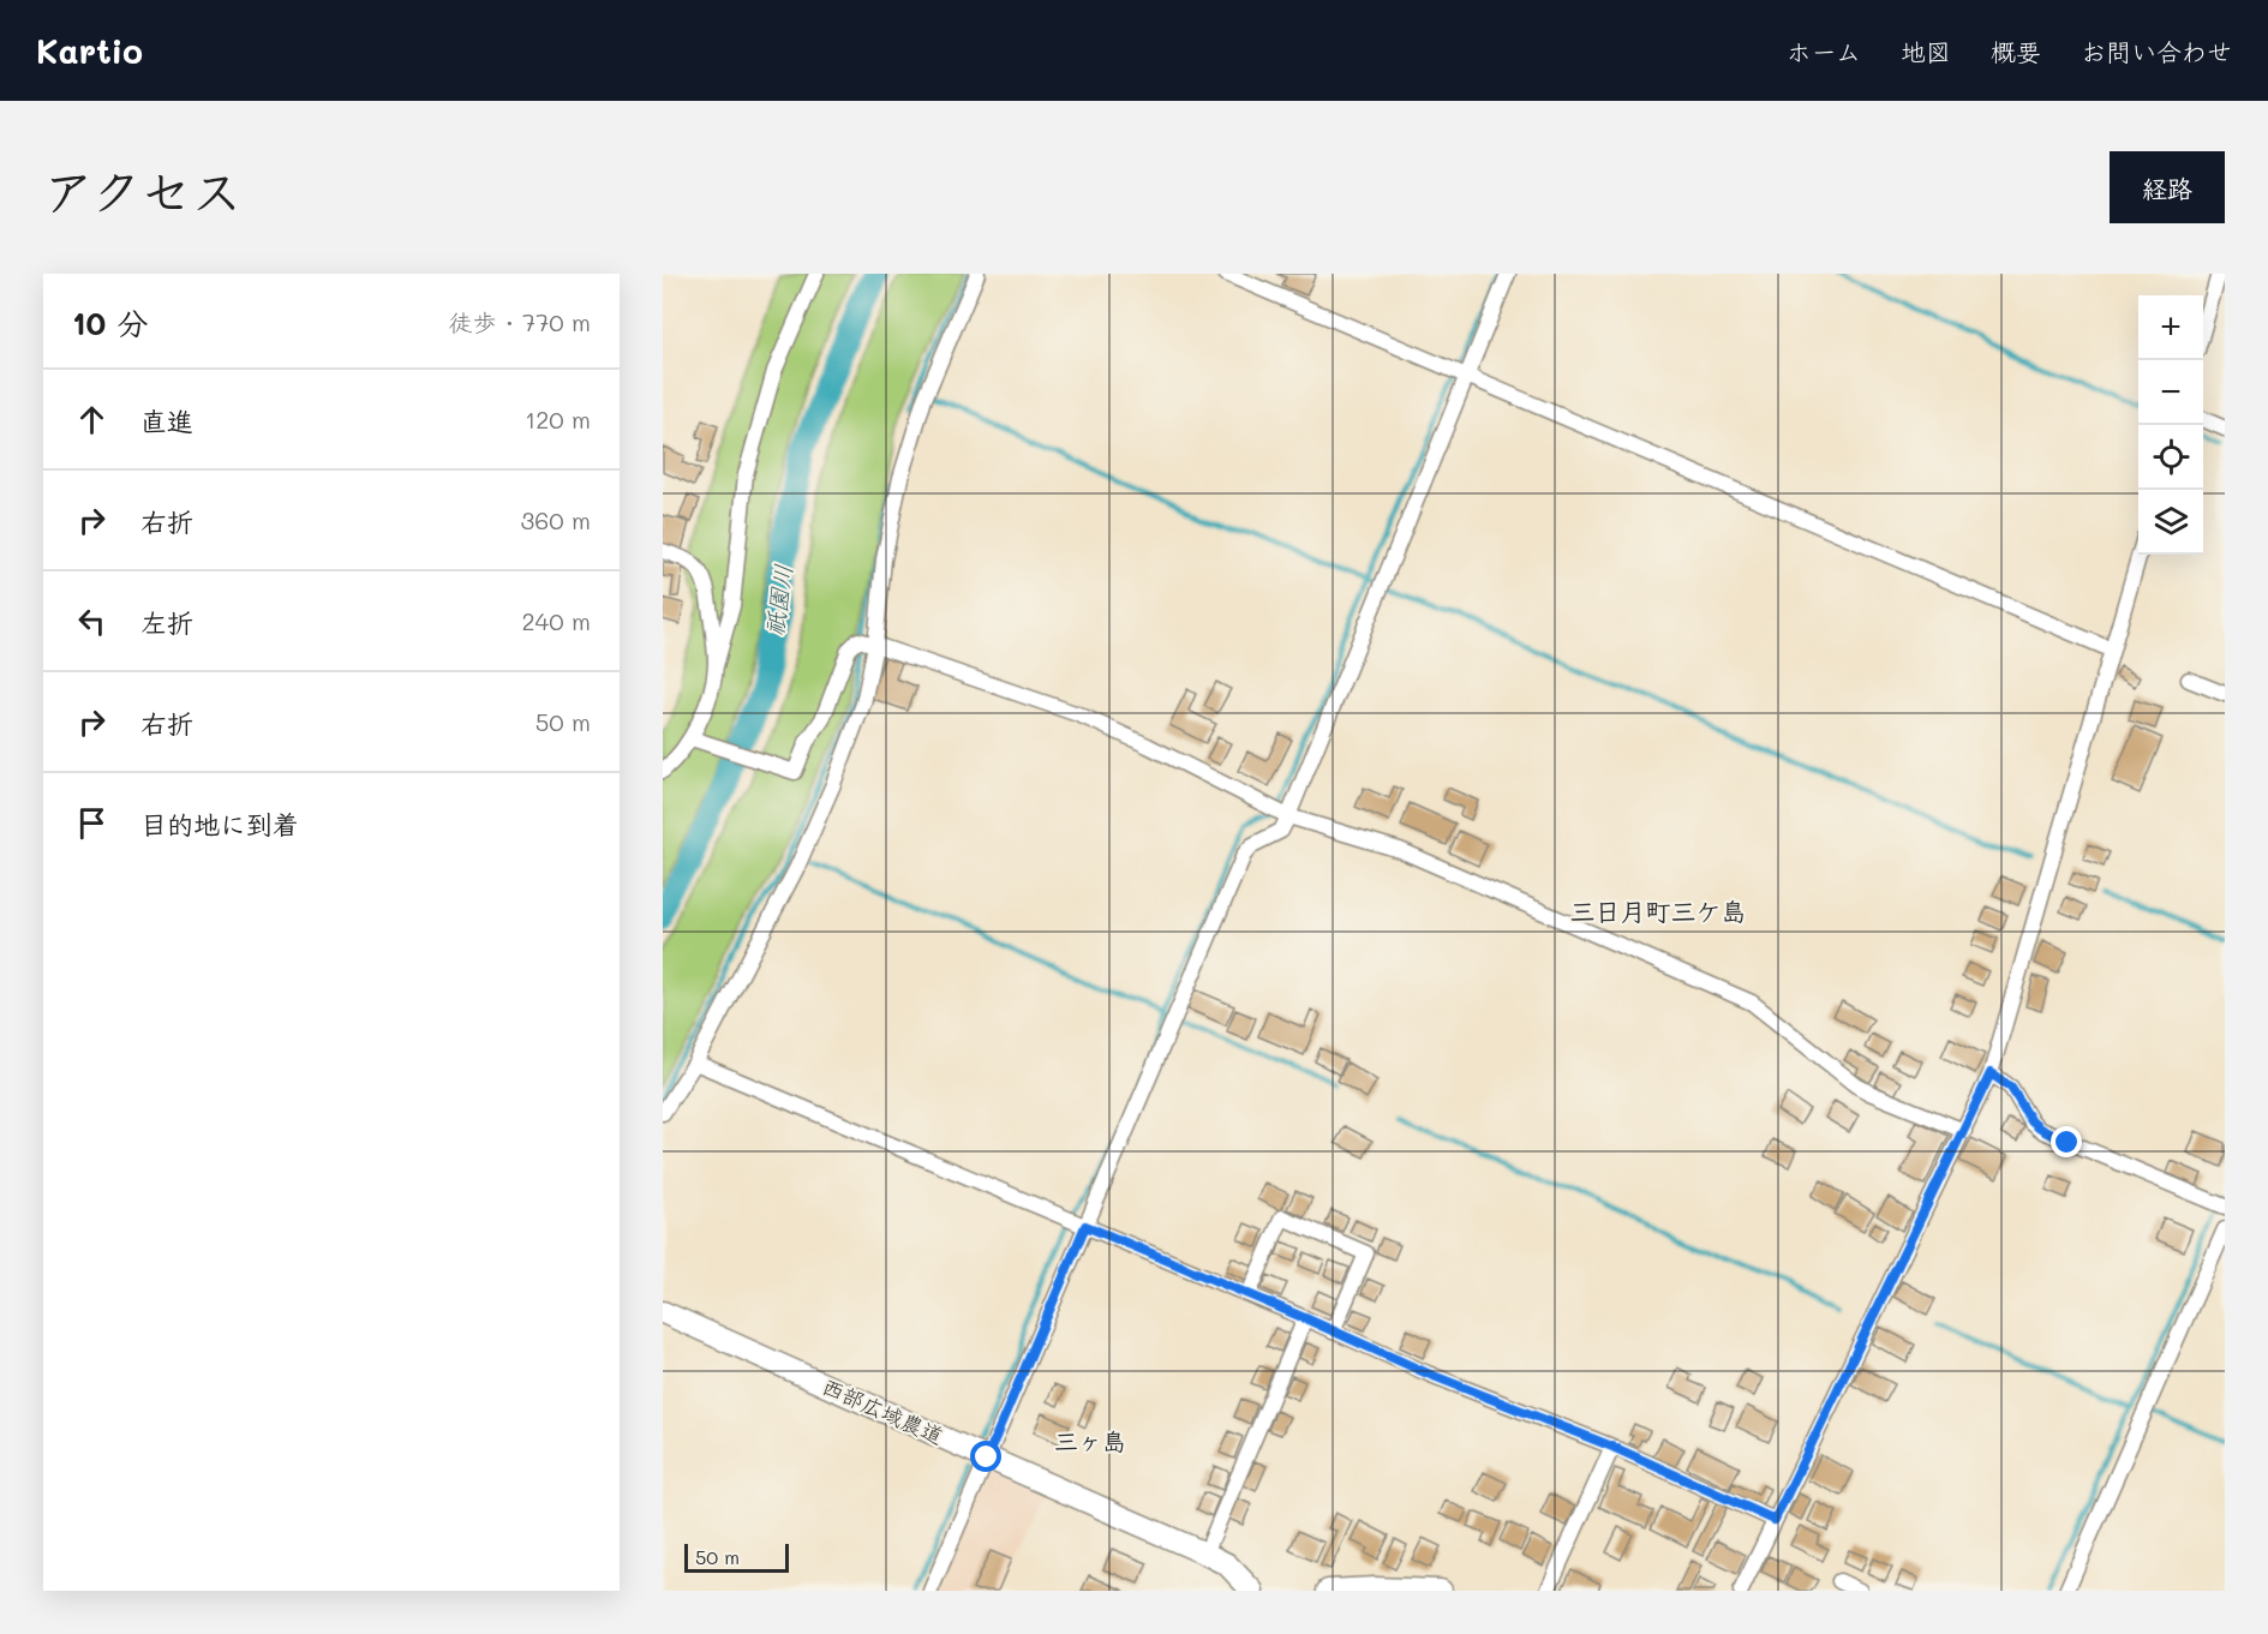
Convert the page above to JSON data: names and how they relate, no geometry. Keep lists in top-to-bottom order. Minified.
{"streets":{"street":["西部広域農道"]},"districts":["三日月町三ケ島","三ヶ島"],"water":["祇園川"],"scale_bar":"50 m","page":{"header":"Kartio","nav":["ホーム","地図","概要","お問い合わせ"],"title":"アクセス","buttons":"経路","heading":["10 分","徒歩 · 770 m"],"map_buttons":["+","−"],"list":[["直進","120 m"],["右折","360 m"],["左折","240 m"],["右折","50 m"],"目的地に到着"],"scale":"50 m"}}
